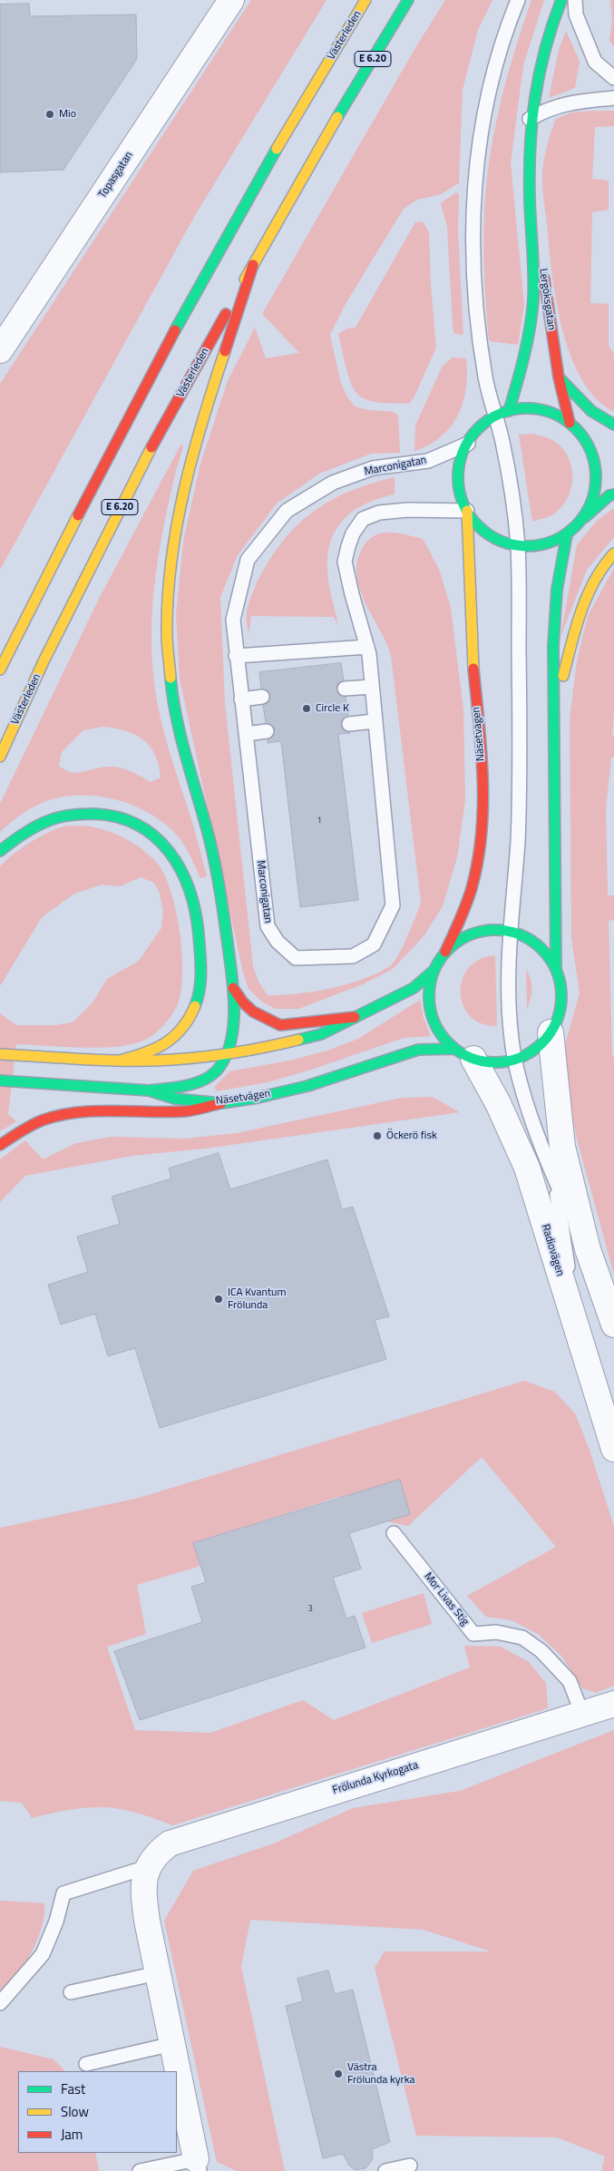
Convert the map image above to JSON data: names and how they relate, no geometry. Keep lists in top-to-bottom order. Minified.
{"streets":{"main road":["Västerleden","E 6.20","Lergöksgatan","Näsetvägen"],"street":["Topasgatan","Radiovägen","Frölunda Kyrkogata"],"lane":["Marconigatan","Mor Livas Stig"]},"crossings":[["Marconigatan","Näsetvägen"],["Näsetvägen","Radiovägen"],["Mor Livas Stig","Frölunda Kyrkogata"]],"places":["Mio","Circle K","Öckerö fisk","ICA Kvantum Frölunda","Västra Frölunda kyrka"],"house_numbers":["1","3"],"legend":["Fast","Slow","Jam"]}
